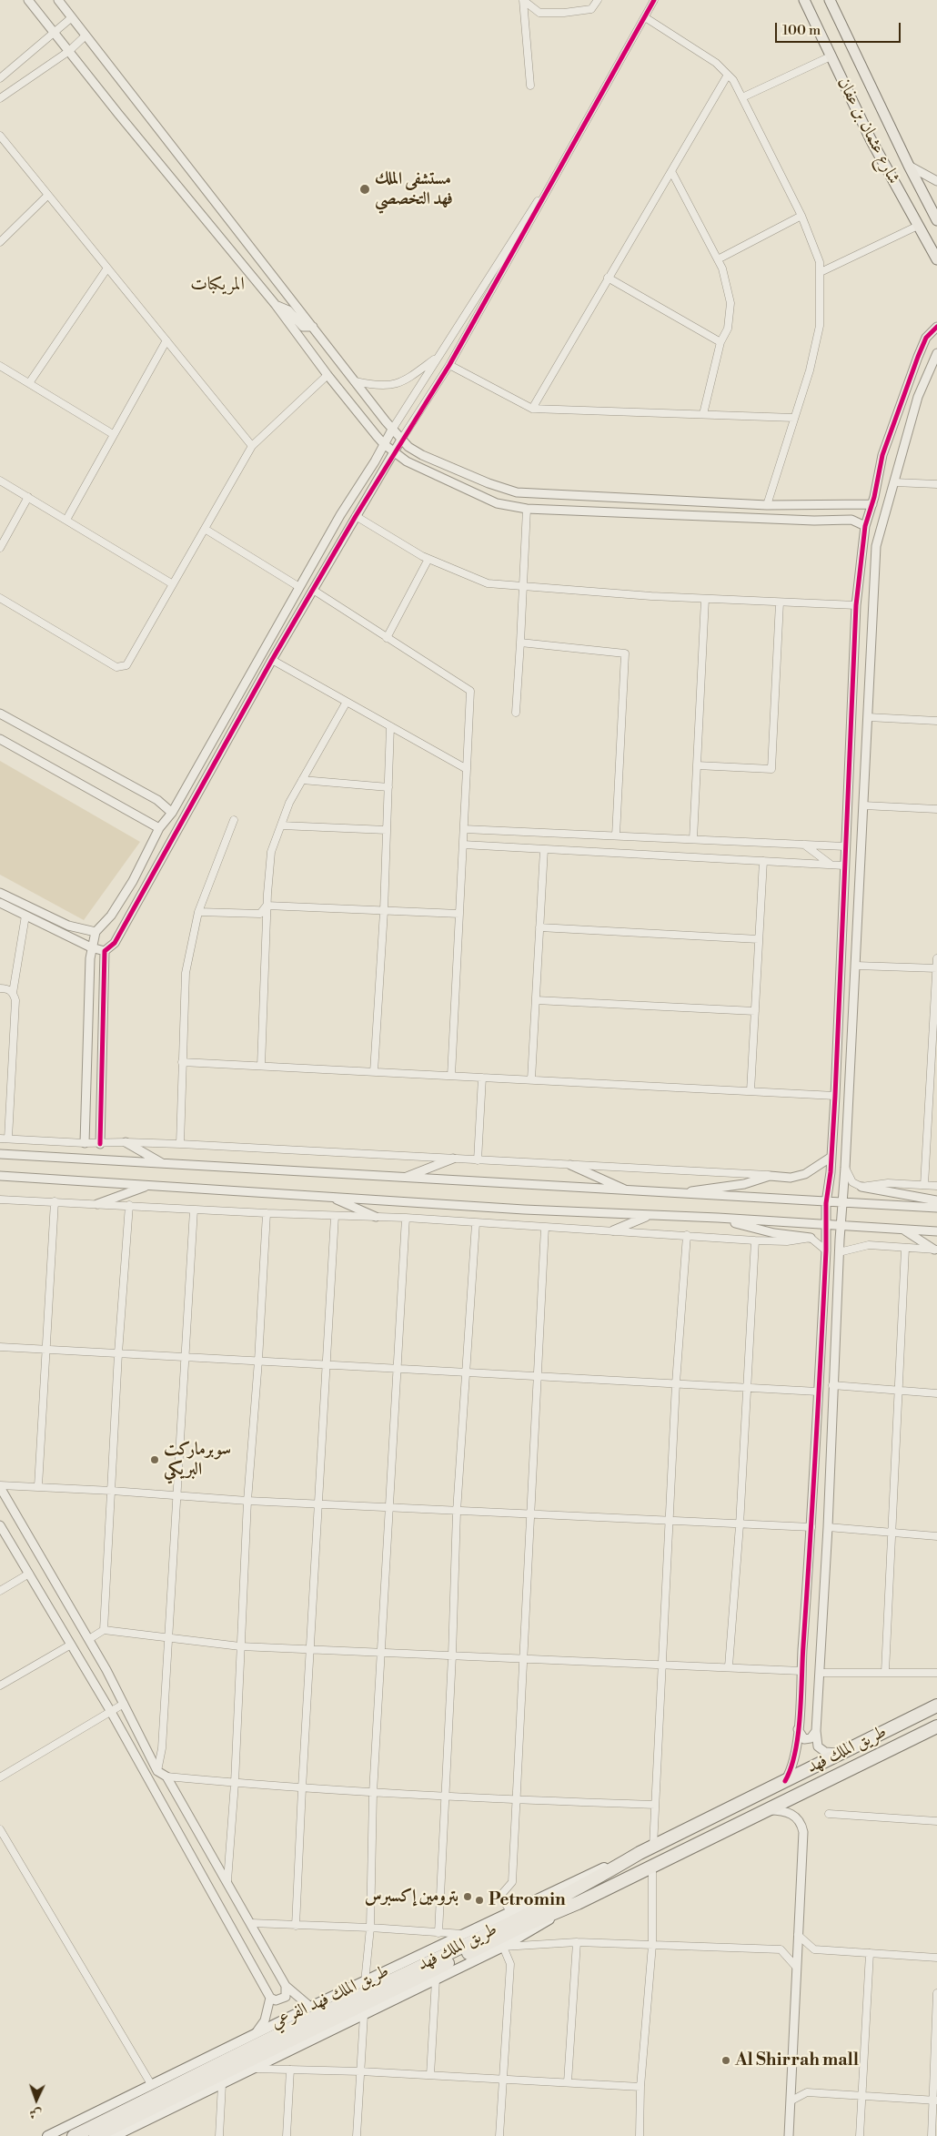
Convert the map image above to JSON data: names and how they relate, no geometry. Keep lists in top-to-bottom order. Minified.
{"streets":{"highway":["طريق الملك فهد"],"main road":["شارع عثمان بن عفان","طريق الملك فهد الفرعي"]},"crossings":[["طريق الملك فهد","طريق الملك فهد الفرعي"]],"districts":["المريكبات"],"places":["مستشفى الملك فهد التخصصي","سوبرماركت البريكي","بترومين إكسبرس","Petromin","Al Shirrah mall"],"scale_bar":"100 m","north":"bottom"}
